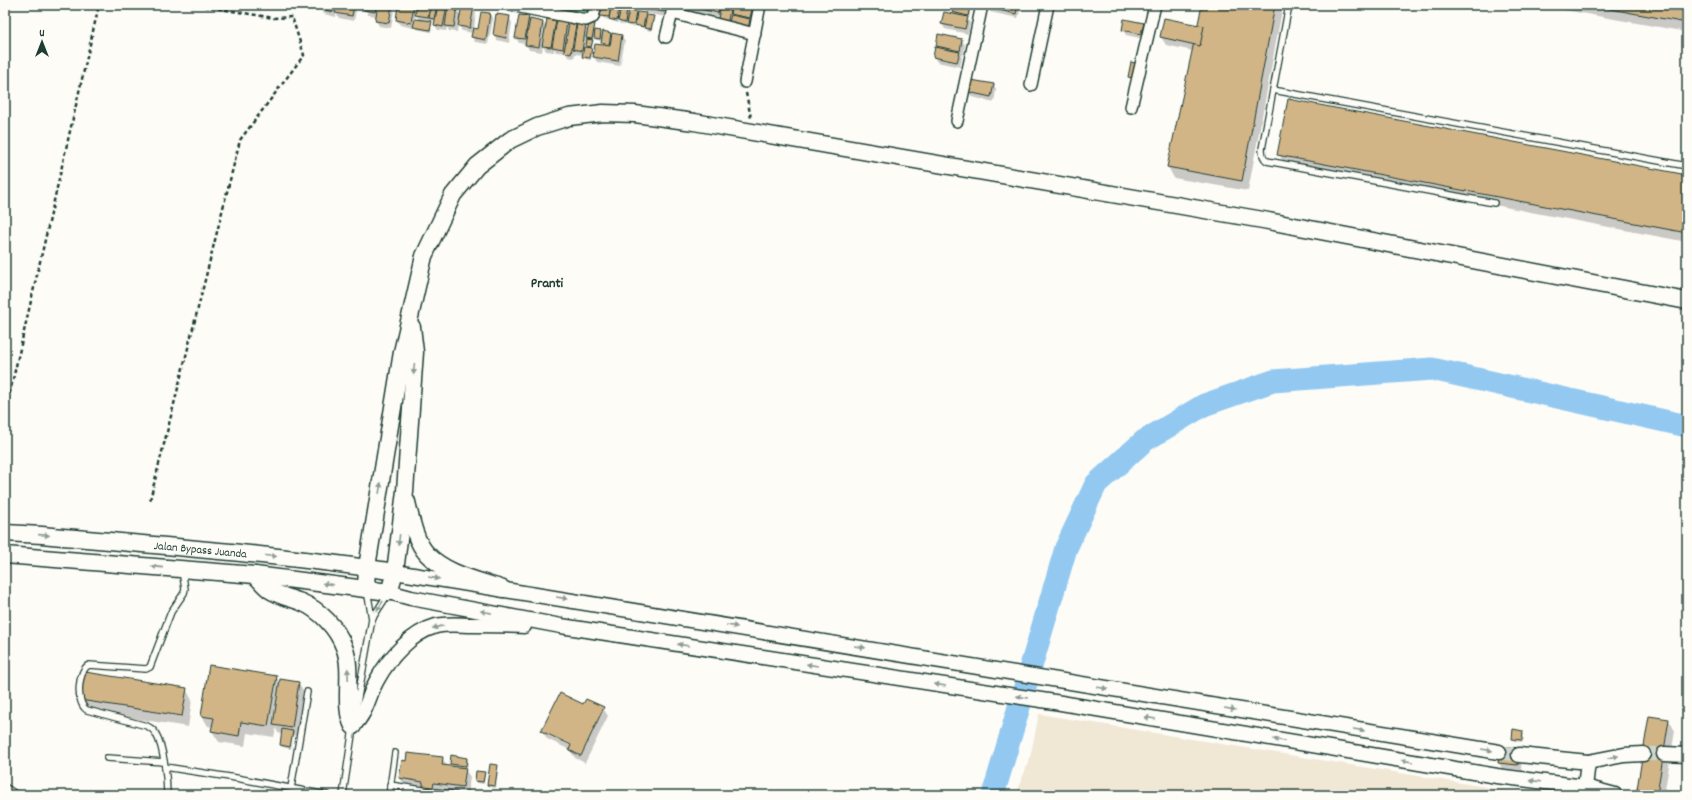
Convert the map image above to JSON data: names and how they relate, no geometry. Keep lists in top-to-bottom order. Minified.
{"streets":{"main road":["Jalan Bypass Juanda"]},"districts":["Pranti"],"north":"top"}
